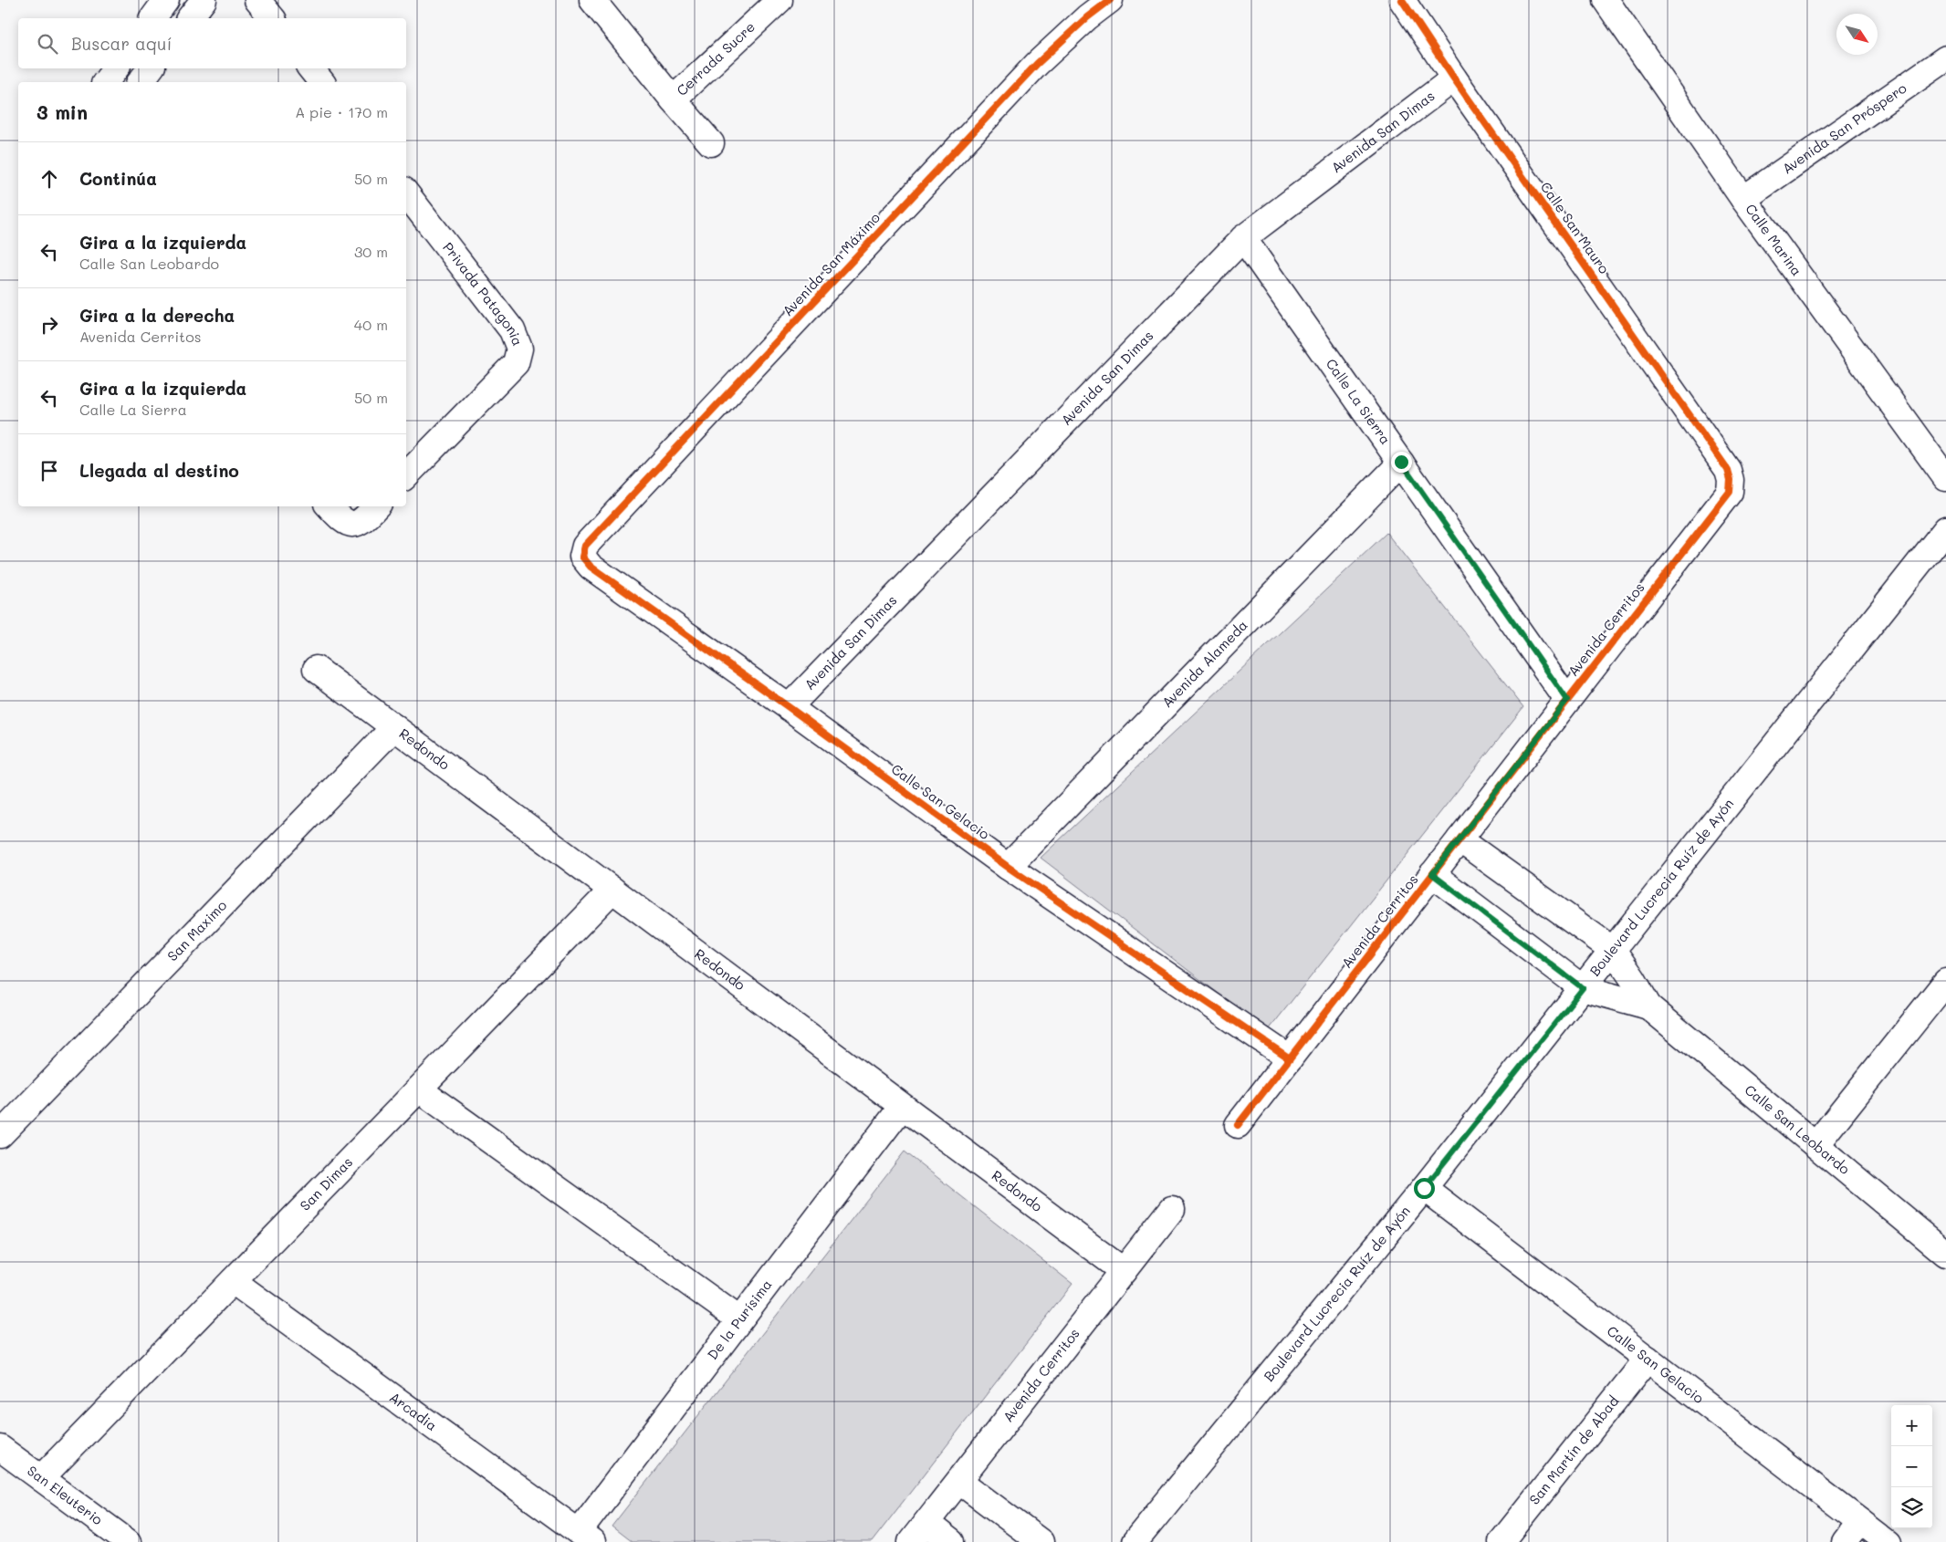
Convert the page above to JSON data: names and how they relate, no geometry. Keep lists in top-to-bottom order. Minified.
{"streets":{"street":["Cerrada Sucre","Avenida San Próspero","Avenida San Dimas","Calle San Mauro","Calle Marina","Avenida San Máximo","Privada Patagonia","Calle La Sierra","Avenida Cerritos","Avenida Alameda","Redondo","Calle San Gelacio","Boulevard Lucrecia Ruíz de Ayón","San Maximo","Calle San Leobardo","San Dimas","De la Purísima","Arcadia","San Martín de Abad","San Eleuterio"]},"crossings":[["Avenida San Próspero","Calle Marina"],["Avenida San Dimas","Calle San Mauro"],["Avenida San Dimas","Calle La Sierra"],["Avenida San Dimas","Calle San Gelacio"],["Calle San Mauro","Avenida Cerritos"],["Avenida San Máximo","Calle San Gelacio"],["Calle La Sierra","Avenida Cerritos"],["Calle La Sierra","Avenida Alameda"],["Avenida Cerritos","Redondo"],["Avenida Cerritos","Calle San Gelacio"],["Avenida Cerritos","Calle San Leobardo"],["Avenida Alameda","Calle San Gelacio"],["Redondo","San Maximo"],["Redondo","San Dimas"],["Redondo","De la Purísima"],["Calle San Gelacio","Boulevard Lucrecia Ruíz de Ayón"],["Calle San Gelacio","San Martín de Abad"],["Boulevard Lucrecia Ruíz de Ayón","Calle San Leobardo"],["San Dimas","Arcadia"],["San Dimas","San Eleuterio"],["De la Purísima","Arcadia"]],"north":"bottom right","page":{"search":"Buscar aquí","heading":["3 min","A pie · 170 m"],"list":[["Continúa","50 m"],["Gira a la izquierda","Calle San Leobardo","30 m"],["Gira a la derecha","Avenida Cerritos","40 m"],["Gira a la izquierda","Calle La Sierra","50 m"],"Llegada al destino"],"map_buttons":["+","−"]}}
